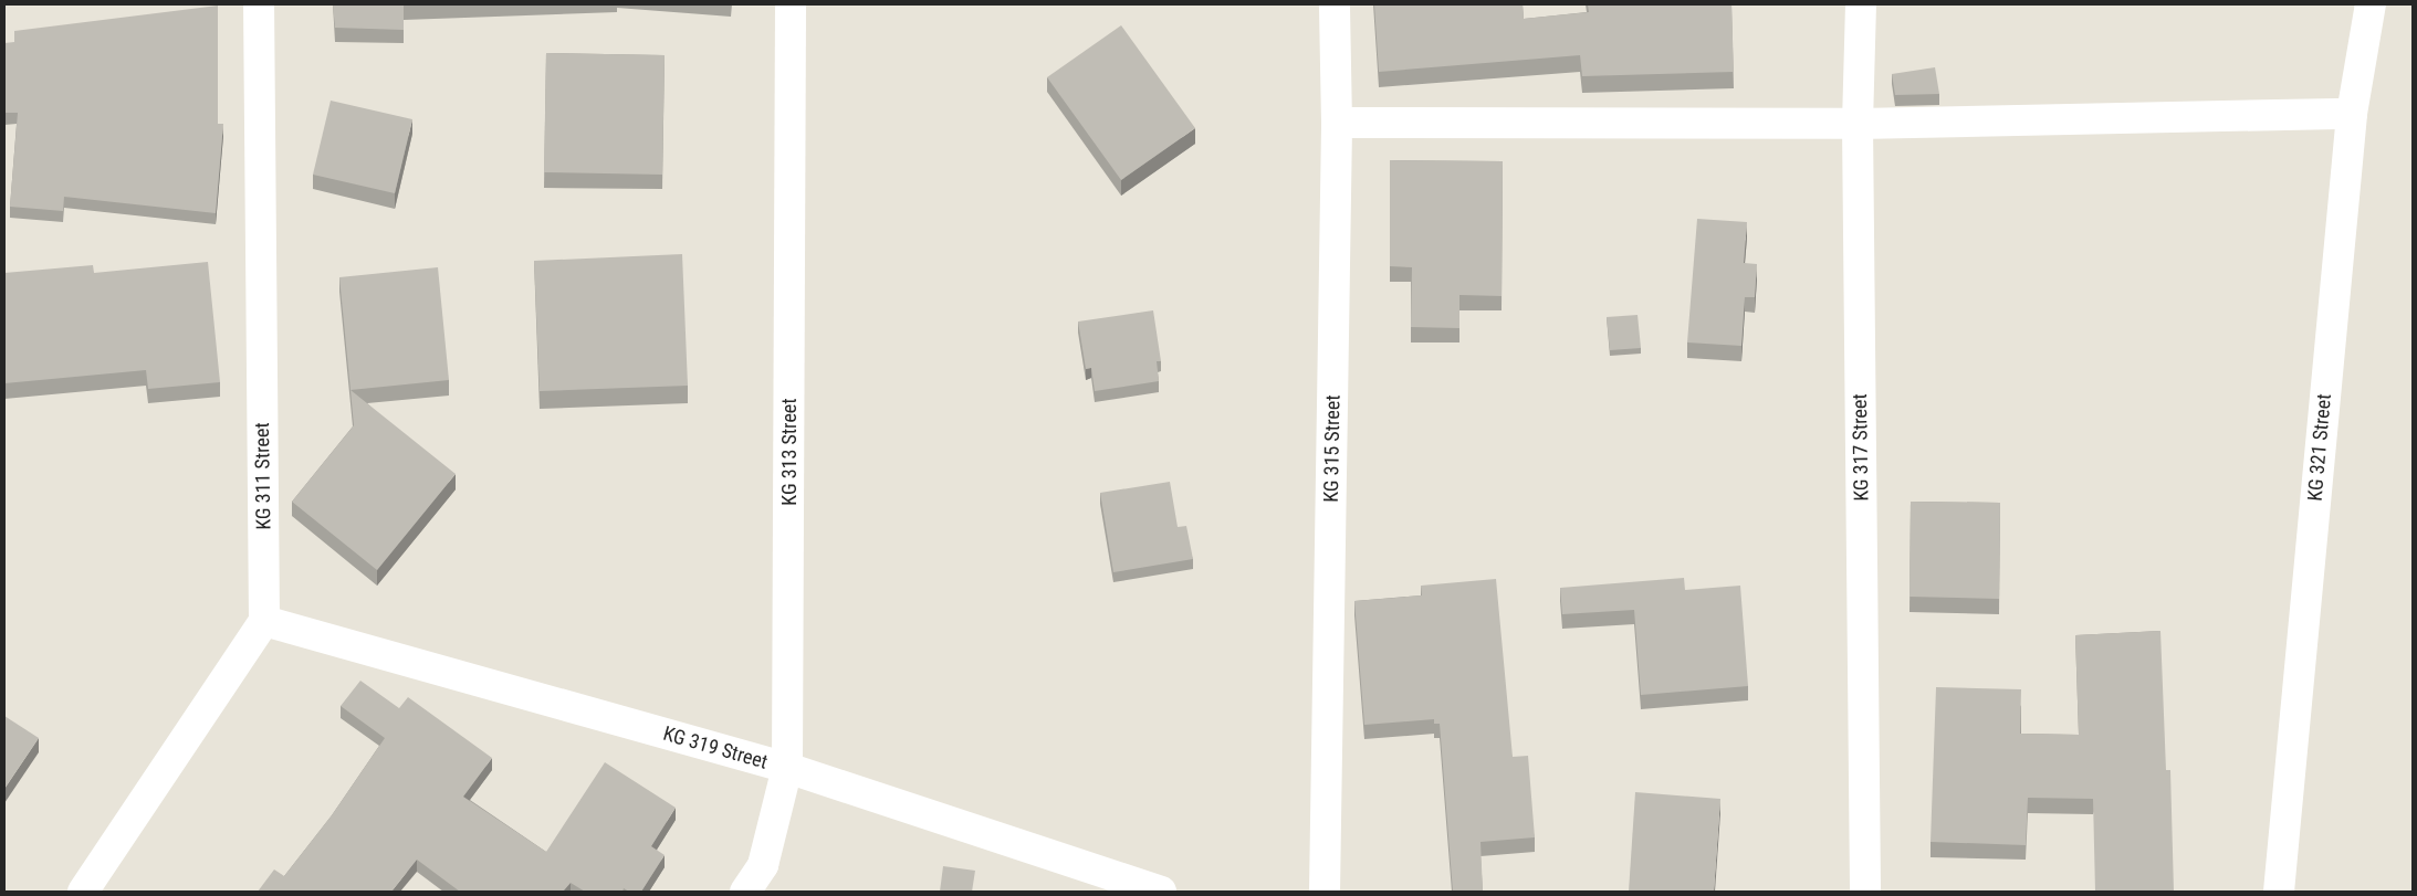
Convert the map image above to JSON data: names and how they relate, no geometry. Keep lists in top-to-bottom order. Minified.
{"streets":{"street":["KG 317 Street","KG 321 Street","KG 315 Street","KG 313 Street","KG 311 Street","KG 319 Street"]},"crossings":[["KG 313 Street","KG 319 Street"],["KG 311 Street","KG 319 Street"]]}
